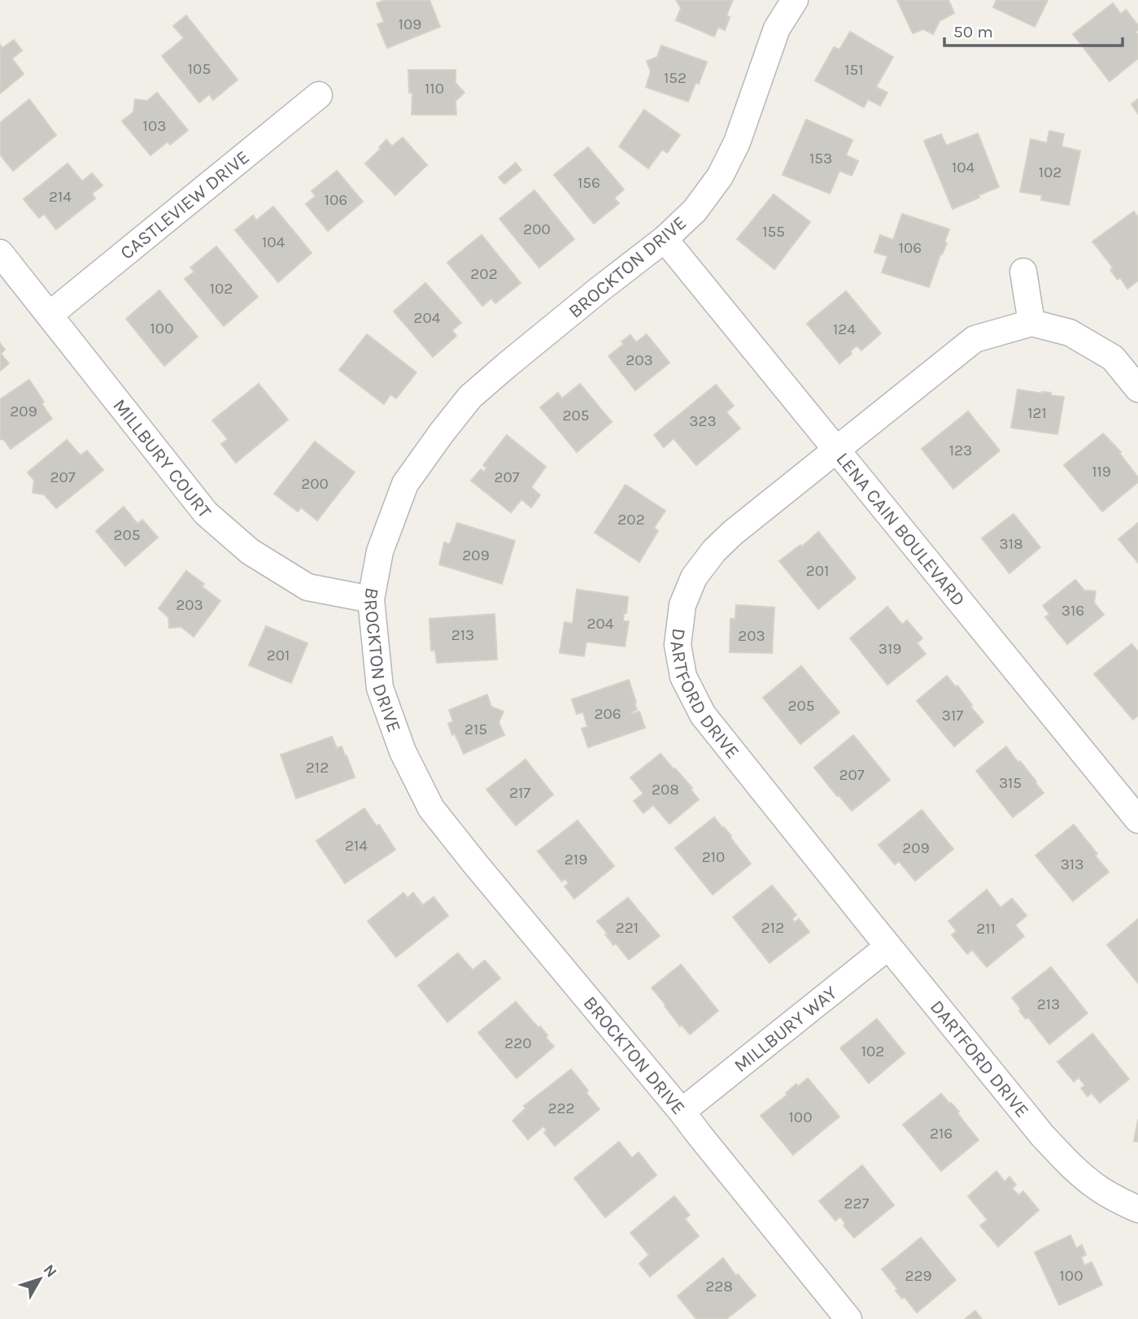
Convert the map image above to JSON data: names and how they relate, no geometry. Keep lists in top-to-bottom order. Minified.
{"streets":{"street":["CASTLEVIEW DRIVE","BROCKTON DRIVE","MILLBURY COURT","LENA CAIN BOULEVARD","DARTFORD DRIVE","MILLBURY WAY"]},"crossings":[["CASTLEVIEW DRIVE","MILLBURY COURT"],["BROCKTON DRIVE","MILLBURY COURT"],["BROCKTON DRIVE","LENA CAIN BOULEVARD"],["BROCKTON DRIVE","MILLBURY WAY"],["LENA CAIN BOULEVARD","DARTFORD DRIVE"],["DARTFORD DRIVE","MILLBURY WAY"]],"house_numbers":["109","105","151","152","110","103","153","104","102","156","214","106","200","155","104","106","202","102","204","100","124","203","209","121","205","323","123","119","207","207","200","202","205","318","209","201","203","316","204","213","203","319","201","205","206","317","215","212","207","315","208","217","214","209","210","219","313","221","212","211","213","220","102","222","100","216","227","229","100","228"],"scale_bar":"50 m","north":"top right"}
